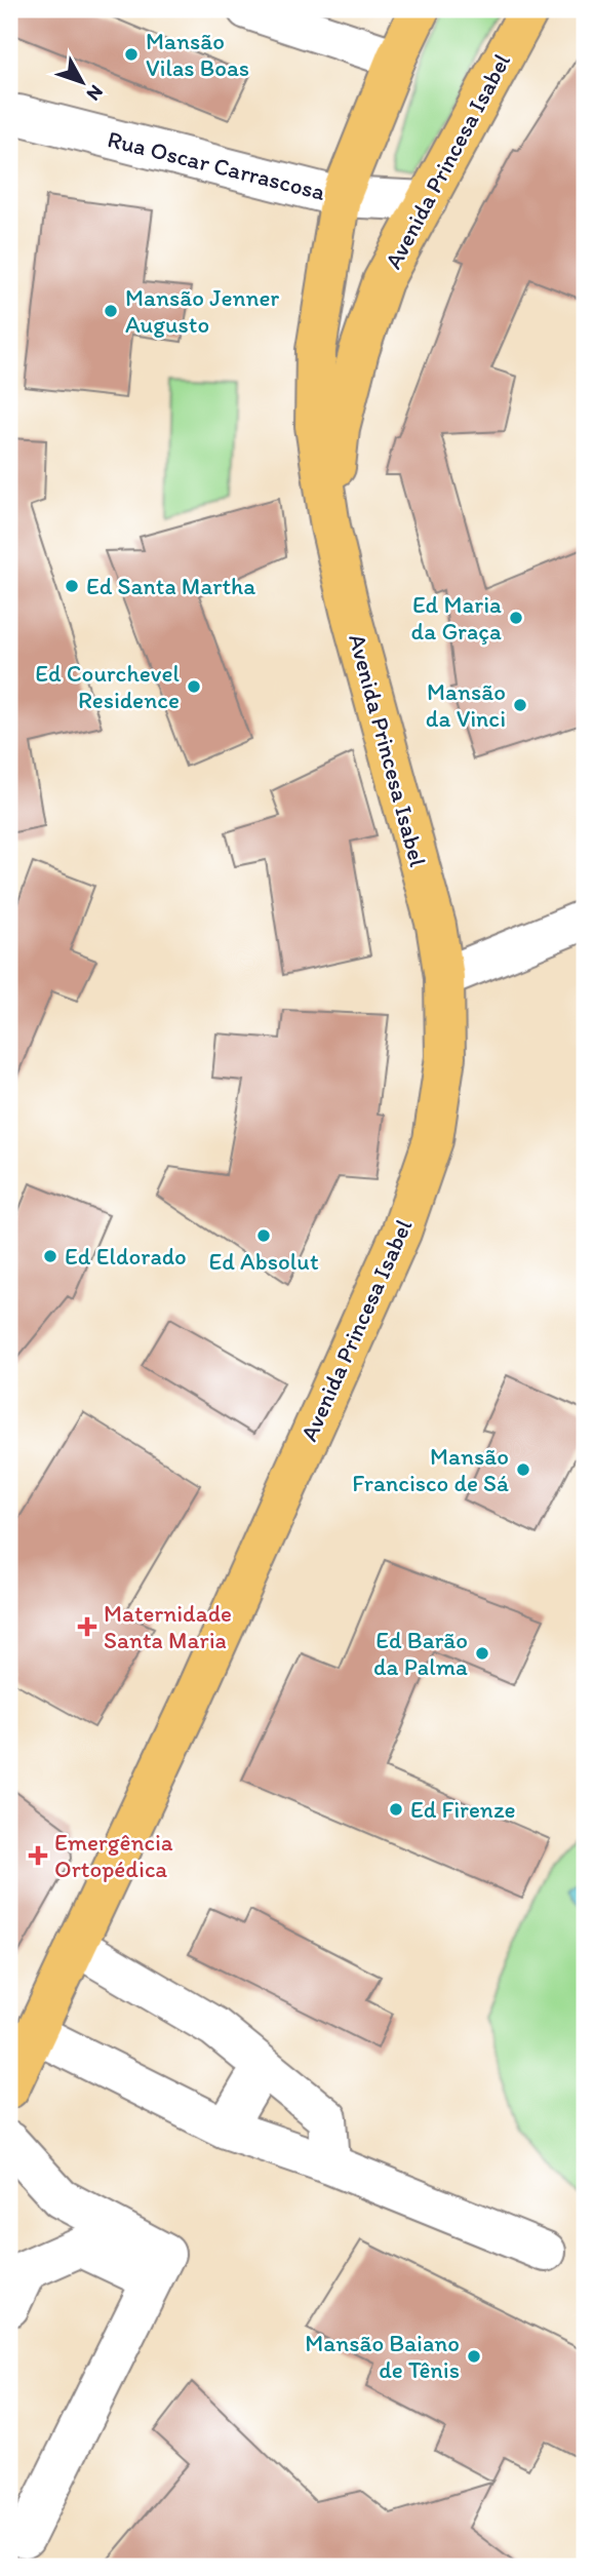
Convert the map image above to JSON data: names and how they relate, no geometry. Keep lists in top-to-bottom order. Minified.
{"streets":{"main road":["Avenida Princesa Isabel"],"street":["Rua Oscar Carrascosa"]},"crossings":[["Avenida Princesa Isabel","Rua Oscar Carrascosa"]],"places":{"other":["Mansão Vilas Boas","Mansão Jenner Augusto","Ed Santa Martha","Ed Maria da Graça","Ed Courchevel Residence","Mansão da Vinci","Ed Absolut","Ed Eldorado","Mansão Francisco de Sá","Ed Barão da Palma","Ed Firenze","Mansão Baiano de Tênis"],"health":["Maternidade Santa Maria","Emergência Ortopédica"]},"north":"bottom right"}
